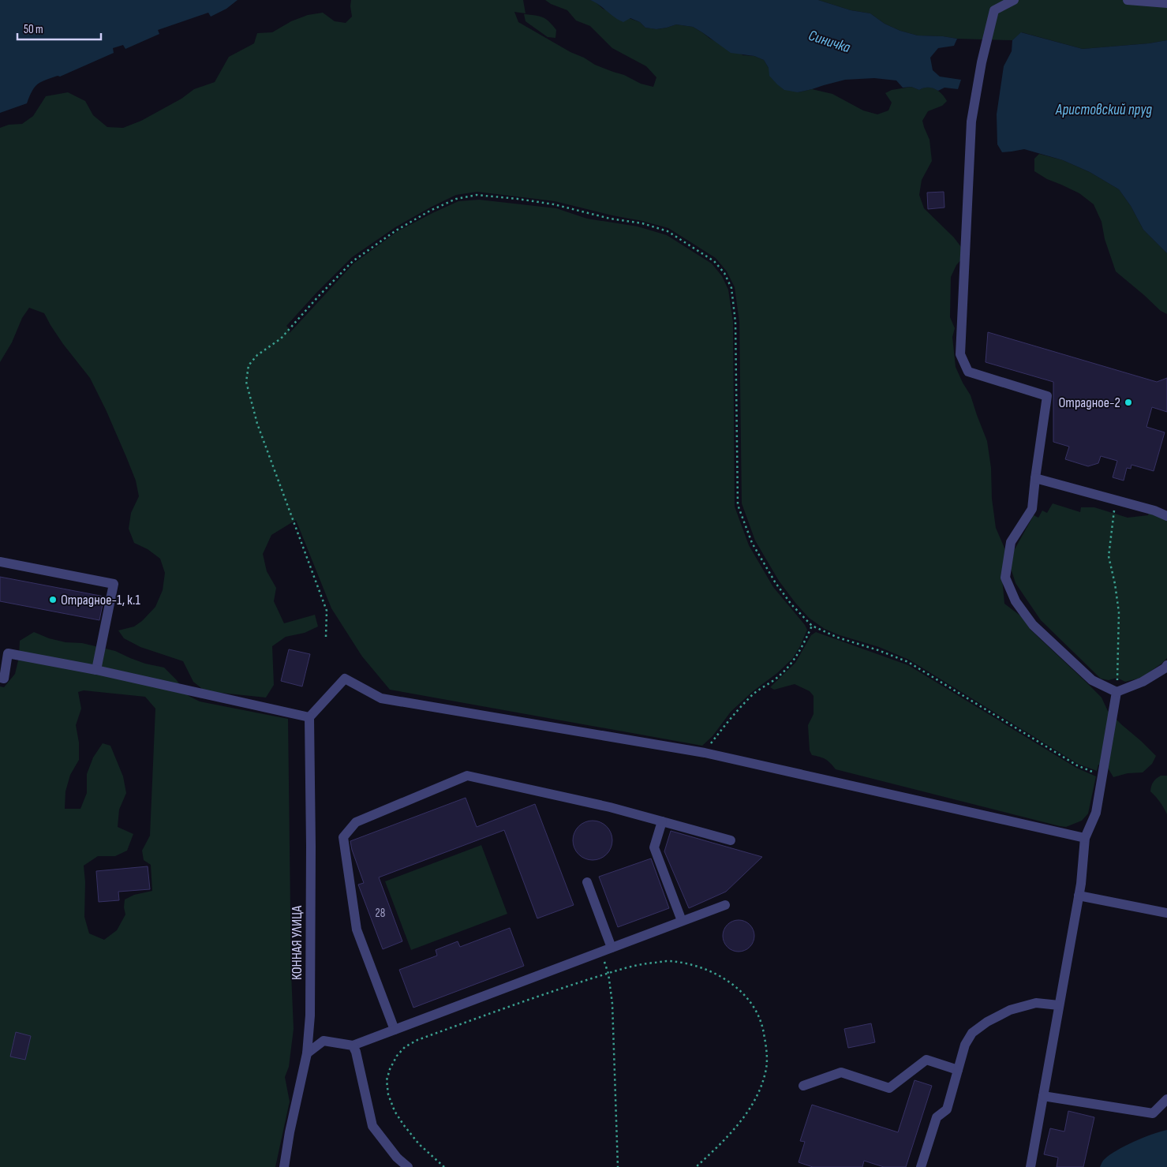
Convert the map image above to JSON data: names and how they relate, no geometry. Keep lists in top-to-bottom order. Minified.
{"streets":{"street":["КОННАЯ УЛИЦА"]},"water":["Синичка","Аристовский пруд"],"places":["Отрадное-2","Отрадное-1, к.1"],"house_numbers":["28"],"scale_bar":"50 m"}
